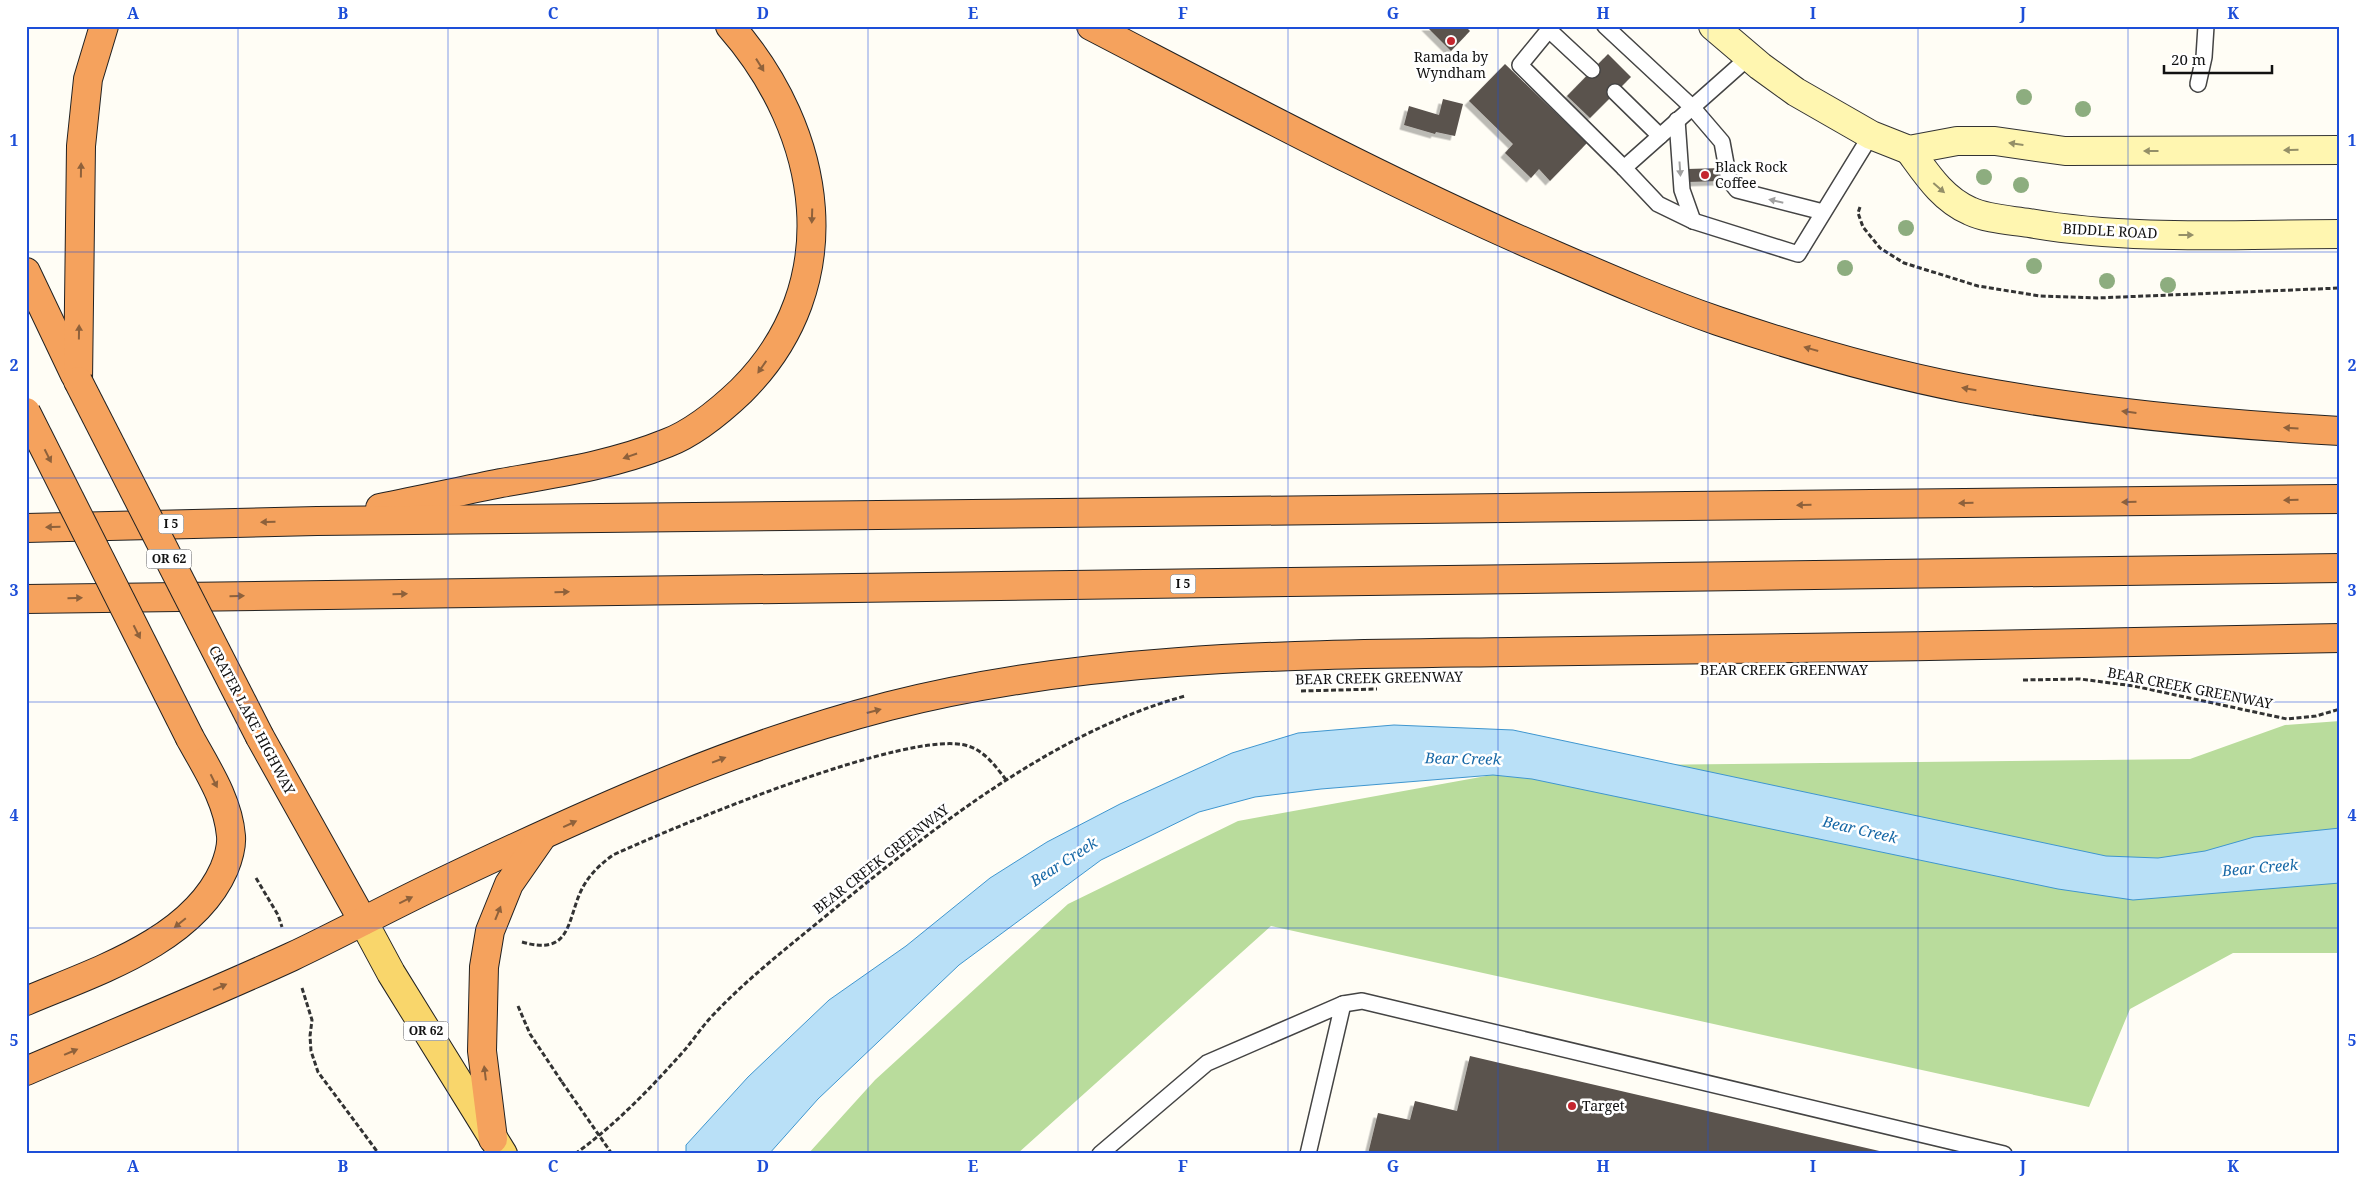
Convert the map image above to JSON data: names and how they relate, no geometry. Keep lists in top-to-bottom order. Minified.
{"streets":{"highway":["I 5","OR 62","CRATER LAKE HIGHWAY"],"main road":["BIDDLE ROAD"],"path":["BEAR CREEK GREENWAY"]},"water":["Bear Creek"],"places":["Ramada by Wyndham","Black Rock Coffee","Target"],"scale_bar":"20 m","grid":{"columns":["A","B","C","D","E","F","G","H","I","J","K"],"rows":["1","2","3","4","5"]}}
